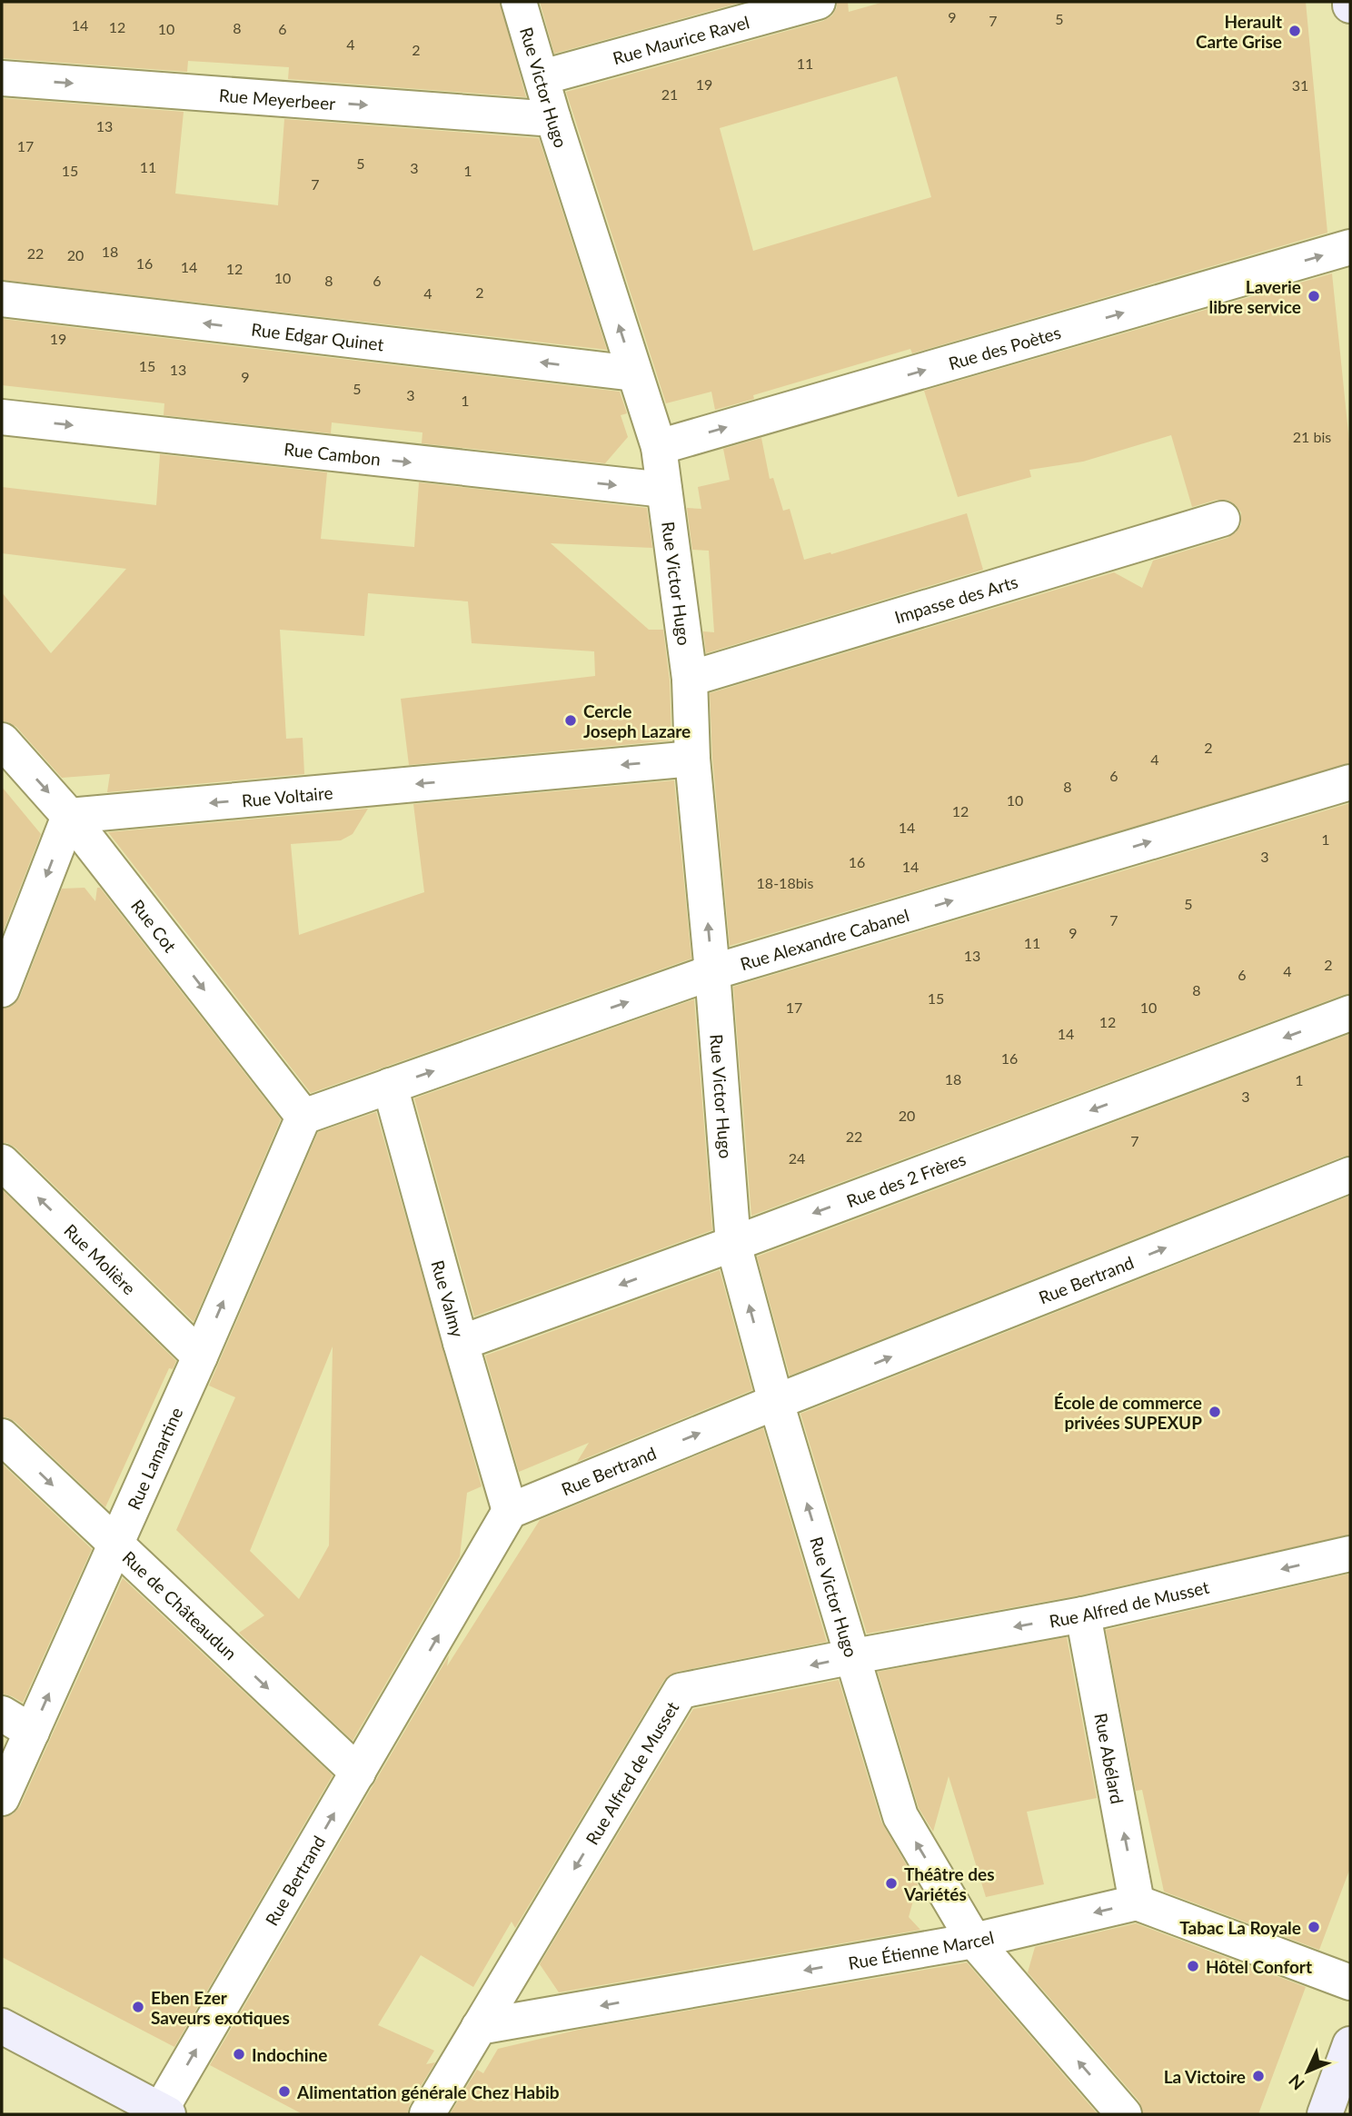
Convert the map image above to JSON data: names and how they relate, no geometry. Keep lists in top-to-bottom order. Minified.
{"streets":{"street":["Rue Maurice Ravel","Rue Victor Hugo","Rue Meyerbeer","Rue Edgar Quinet","Rue des Poètes","Rue Cambon","Impasse des Arts","Rue Voltaire","Rue Cot","Rue Alexandre Cabanel","Rue des 2 Frères","Rue Molière","Rue Bertrand","Rue Valmy","Rue Lamartine","Rue Alfred de Musset","Rue de Châteaudun","Rue Abélard","Rue Étienne Marcel"]},"crossings":[["Rue Maurice Ravel","Rue Victor Hugo"],["Rue Victor Hugo","Rue Meyerbeer"],["Rue Victor Hugo","Rue Edgar Quinet"],["Rue Victor Hugo","Rue des Poètes"],["Rue Victor Hugo","Rue Cambon"],["Rue Victor Hugo","Impasse des Arts"],["Rue Victor Hugo","Rue Voltaire"],["Rue Victor Hugo","Rue Alexandre Cabanel"],["Rue Victor Hugo","Rue des 2 Frères"],["Rue Victor Hugo","Rue Bertrand"],["Rue Victor Hugo","Rue Alfred de Musset"],["Rue Victor Hugo","Rue Étienne Marcel"],["Rue Voltaire","Rue Cot"],["Rue Cot","Rue Alexandre Cabanel"],["Rue Cot","Rue Lamartine"],["Rue Alexandre Cabanel","Rue Valmy"],["Rue Alexandre Cabanel","Rue Lamartine"],["Rue des 2 Frères","Rue Valmy"],["Rue Molière","Rue Lamartine"],["Rue Bertrand","Rue Valmy"],["Rue Bertrand","Rue de Châteaudun"],["Rue Lamartine","Rue de Châteaudun"],["Rue Alfred de Musset","Rue Abélard"],["Rue Alfred de Musset","Rue Étienne Marcel"],["Rue Abélard","Rue Étienne Marcel"]],"one_way":["Rue Victor Hugo","Rue Meyerbeer","Rue Edgar Quinet","Rue des Poètes","Rue Cambon","Rue Voltaire","Rue Cot","Rue Alexandre Cabanel","Rue des 2 Frères","Rue Molière","Rue Bertrand","Rue Lamartine","Rue Alfred de Musset","Rue de Châteaudun","Rue Abélard","Rue Étienne Marcel"],"places":["Herault Carte Grise","Laverie libre service","Cercle Joseph Lazare","École de commerce privées SUPEXUP","Théâtre des Variétés","Tabac La Royale","Hôtel Confort","Eben Ezer Saveurs exotiques","Indochine","La Victoire","Alimentation générale Chez Habib"],"house_numbers":["9","5","7","14","12","8","10","6","4","2","11","19","31","21","13","17","5","11","3","15","1","7","18","22","20","16","14","12","10","8","6","2","4","19","15","13","9","5","3","1","21 bis","2","4","6","8","10","12","14","1","3","16","14","18-18bis","5","7","9","11","13","2","4","6","8","15","17","10","12","14","16","18","1","3","20","22","7","24"],"north":"bottom left"}
